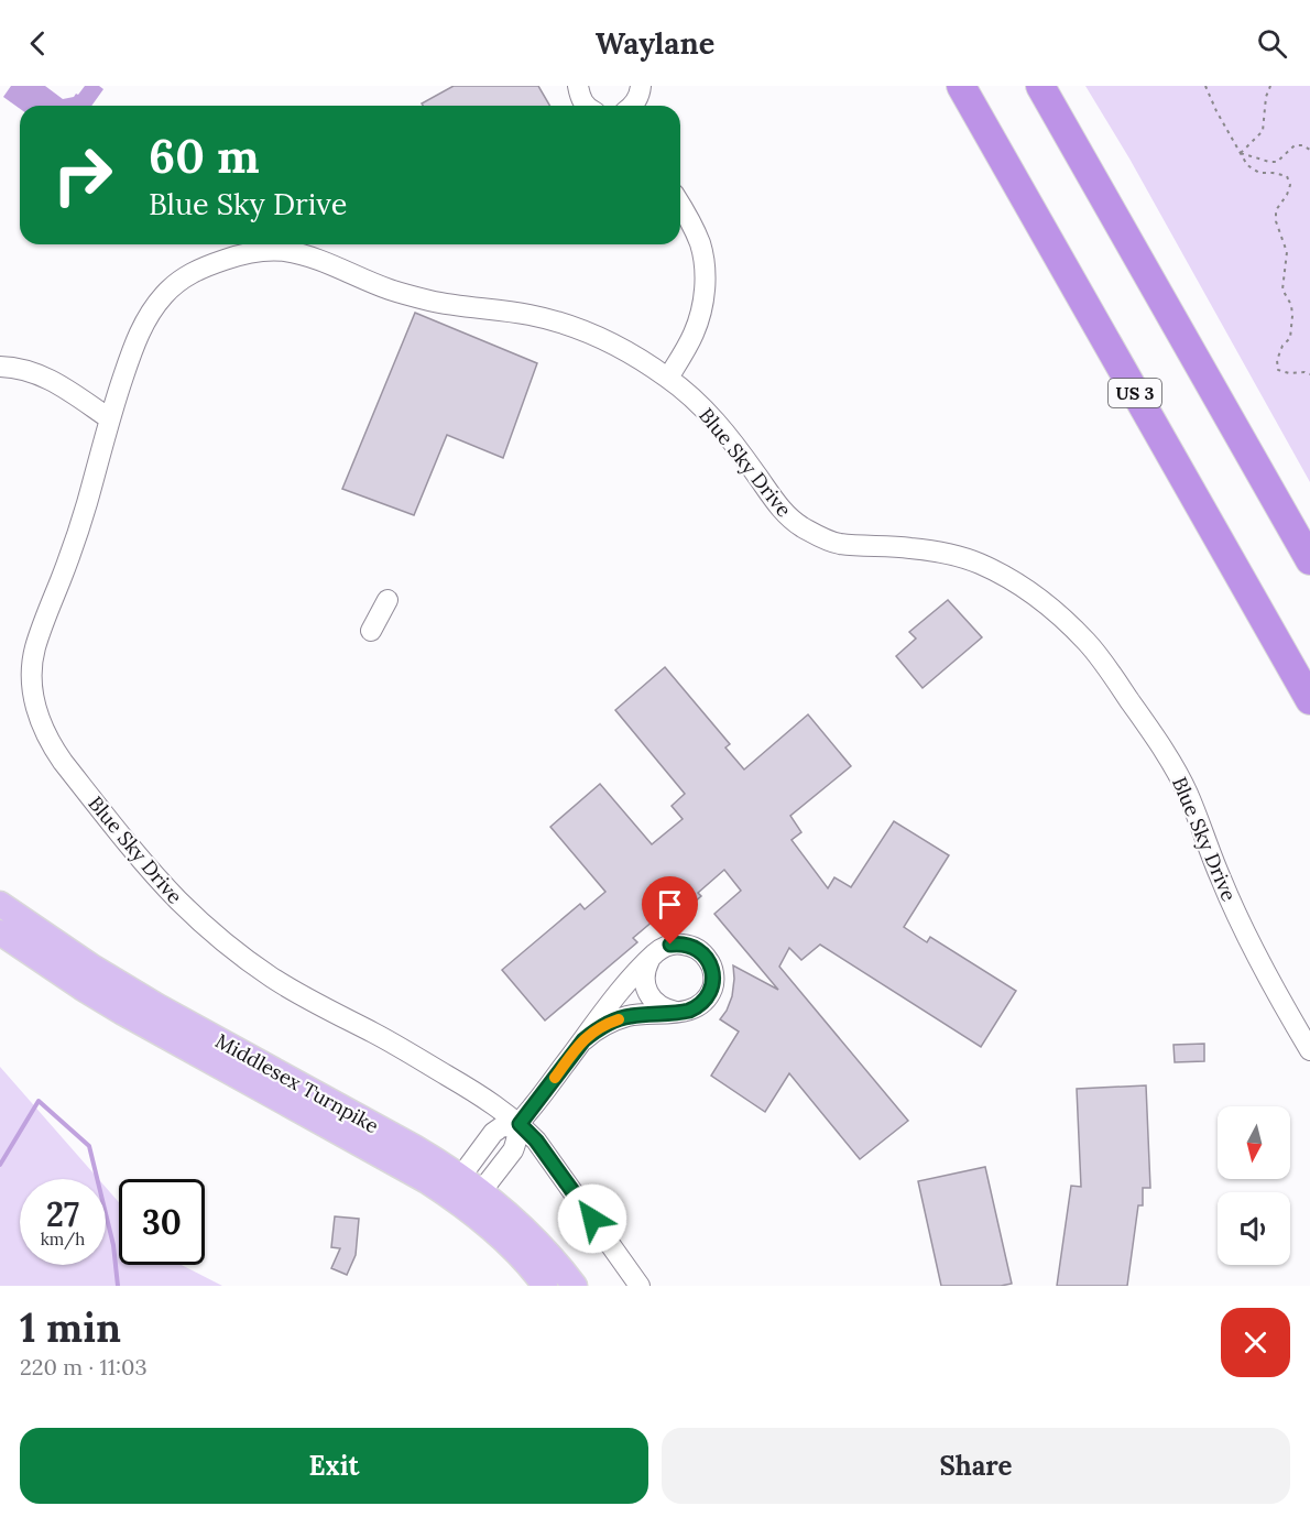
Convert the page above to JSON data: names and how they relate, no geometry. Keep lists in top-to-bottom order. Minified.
{"streets":{"highway":["US 3"],"main road":["Middlesex Turnpike"],"street":["Blue Sky Drive"]},"north":"bottom","page":{"header":"Waylane","turn":["60 m","Blue Sky Drive"],"speed":"27 km/h","limit":"30","heading":["1 min","220 m · 11:03"],"buttons":["Exit","Share"]}}
